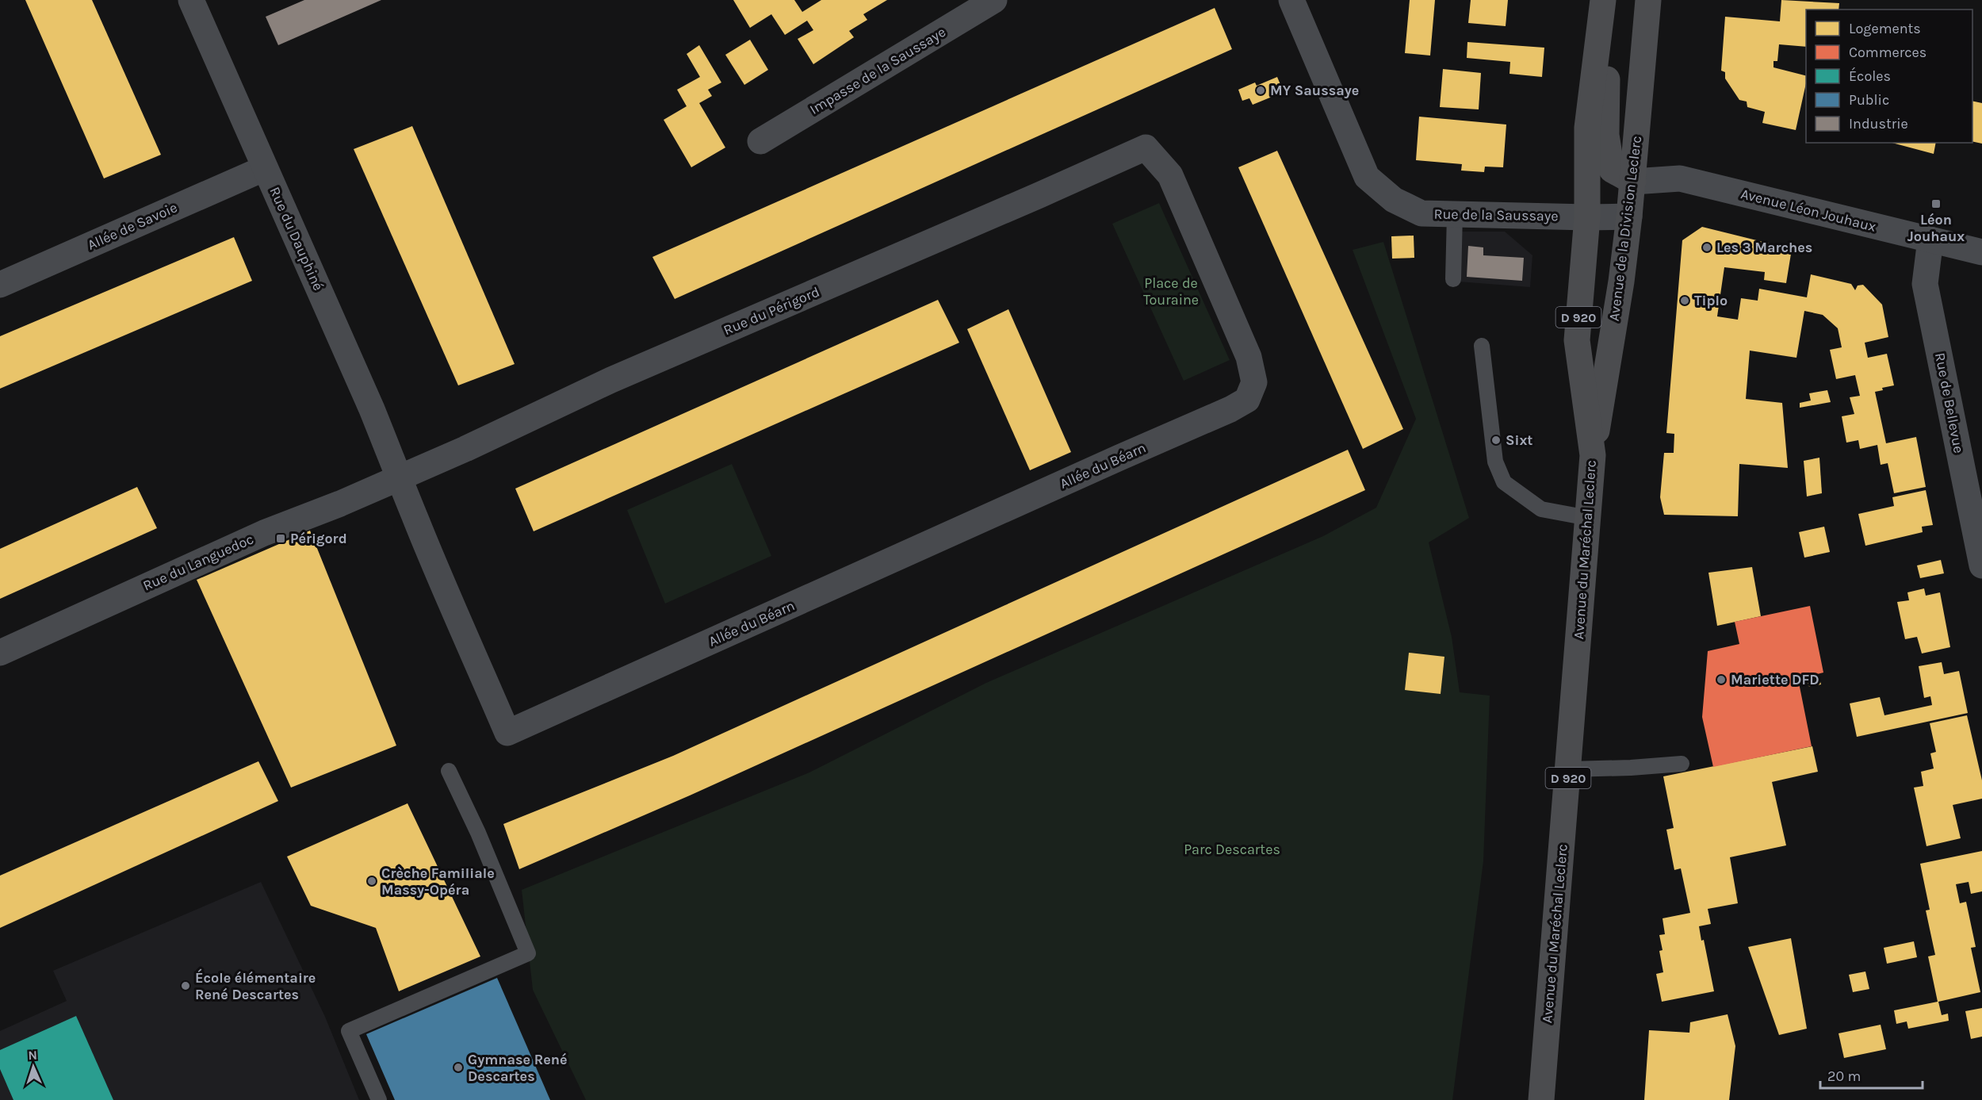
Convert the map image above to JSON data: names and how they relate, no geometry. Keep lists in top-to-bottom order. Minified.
{"streets":{"main road":["Avenue de la Division Leclerc","D 920","Avenue du Maréchal Leclerc"],"street":["Impasse de la Saussaye","Avenue Léon Jouhaux","Rue de la Saussaye","Allée de Savoie","Rue du Dauphiné","Rue du Périgord","Rue de Bellevue","Allée du Béarn","Rue du Languedoc"]},"crossings":[["Avenue Léon Jouhaux","Avenue de la Division Leclerc"],["Avenue Léon Jouhaux","Rue de Bellevue"],["Rue de la Saussaye","Avenue de la Division Leclerc"],["Rue de la Saussaye","Avenue du Maréchal Leclerc"],["Allée de Savoie","Rue du Dauphiné"],["Avenue de la Division Leclerc","Avenue du Maréchal Leclerc"],["Rue du Dauphiné","Rue du Périgord"],["Rue du Dauphiné","Allée du Béarn"],["Rue du Dauphiné","Rue du Languedoc"],["Rue du Périgord","Allée du Béarn"],["Rue du Périgord","Rue du Languedoc"],["Allée du Béarn","Rue du Languedoc"]],"parks":["Place de Touraine","Parc Descartes"],"places":{"other":["MY Saussaye","Les 3 Marches","Tiplo","Sixt","Mariette DFD","Crèche Familiale Massy-Opéra","École élémentaire René Descartes","Gymnase René Descartes"],"transit":["Léon Jouhaux","Périgord"]},"legend":["Logements","Commerces","Écoles","Public","Industrie"],"scale_bar":"20 m","north":"top"}
